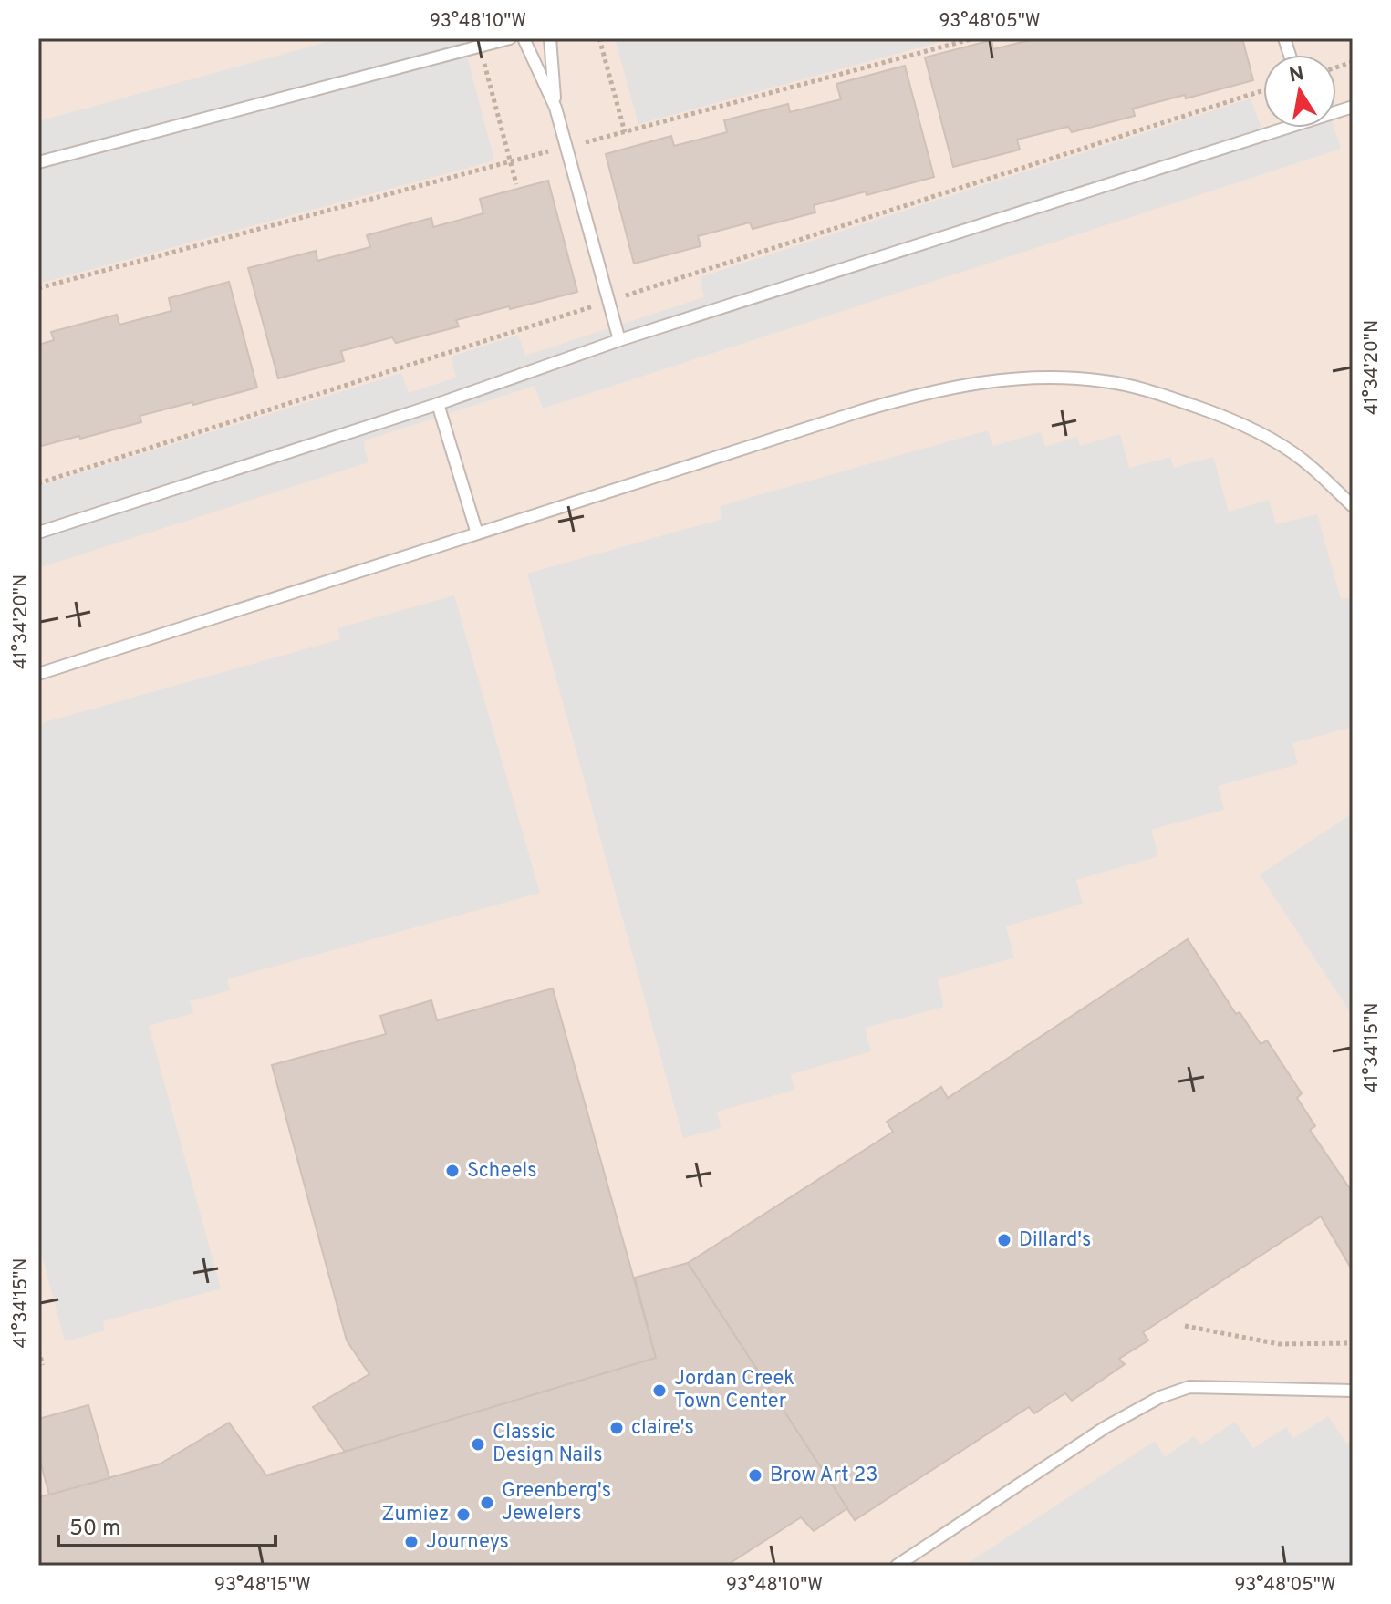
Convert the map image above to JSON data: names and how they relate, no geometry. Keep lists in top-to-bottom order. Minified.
{"places":["Scheels","Dillard's","Jordan Creek Town Center","claire's","Classic Design Nails","Brow Art 23","Greenberg's Jewelers","Zumiez","Journeys"],"scale_bar":"50 m","north":"top","coordinates":["93°48'10\"W","93°48'05\"W","41°34'20\"N","41°34'15\"N","93°48'15\"W"]}
